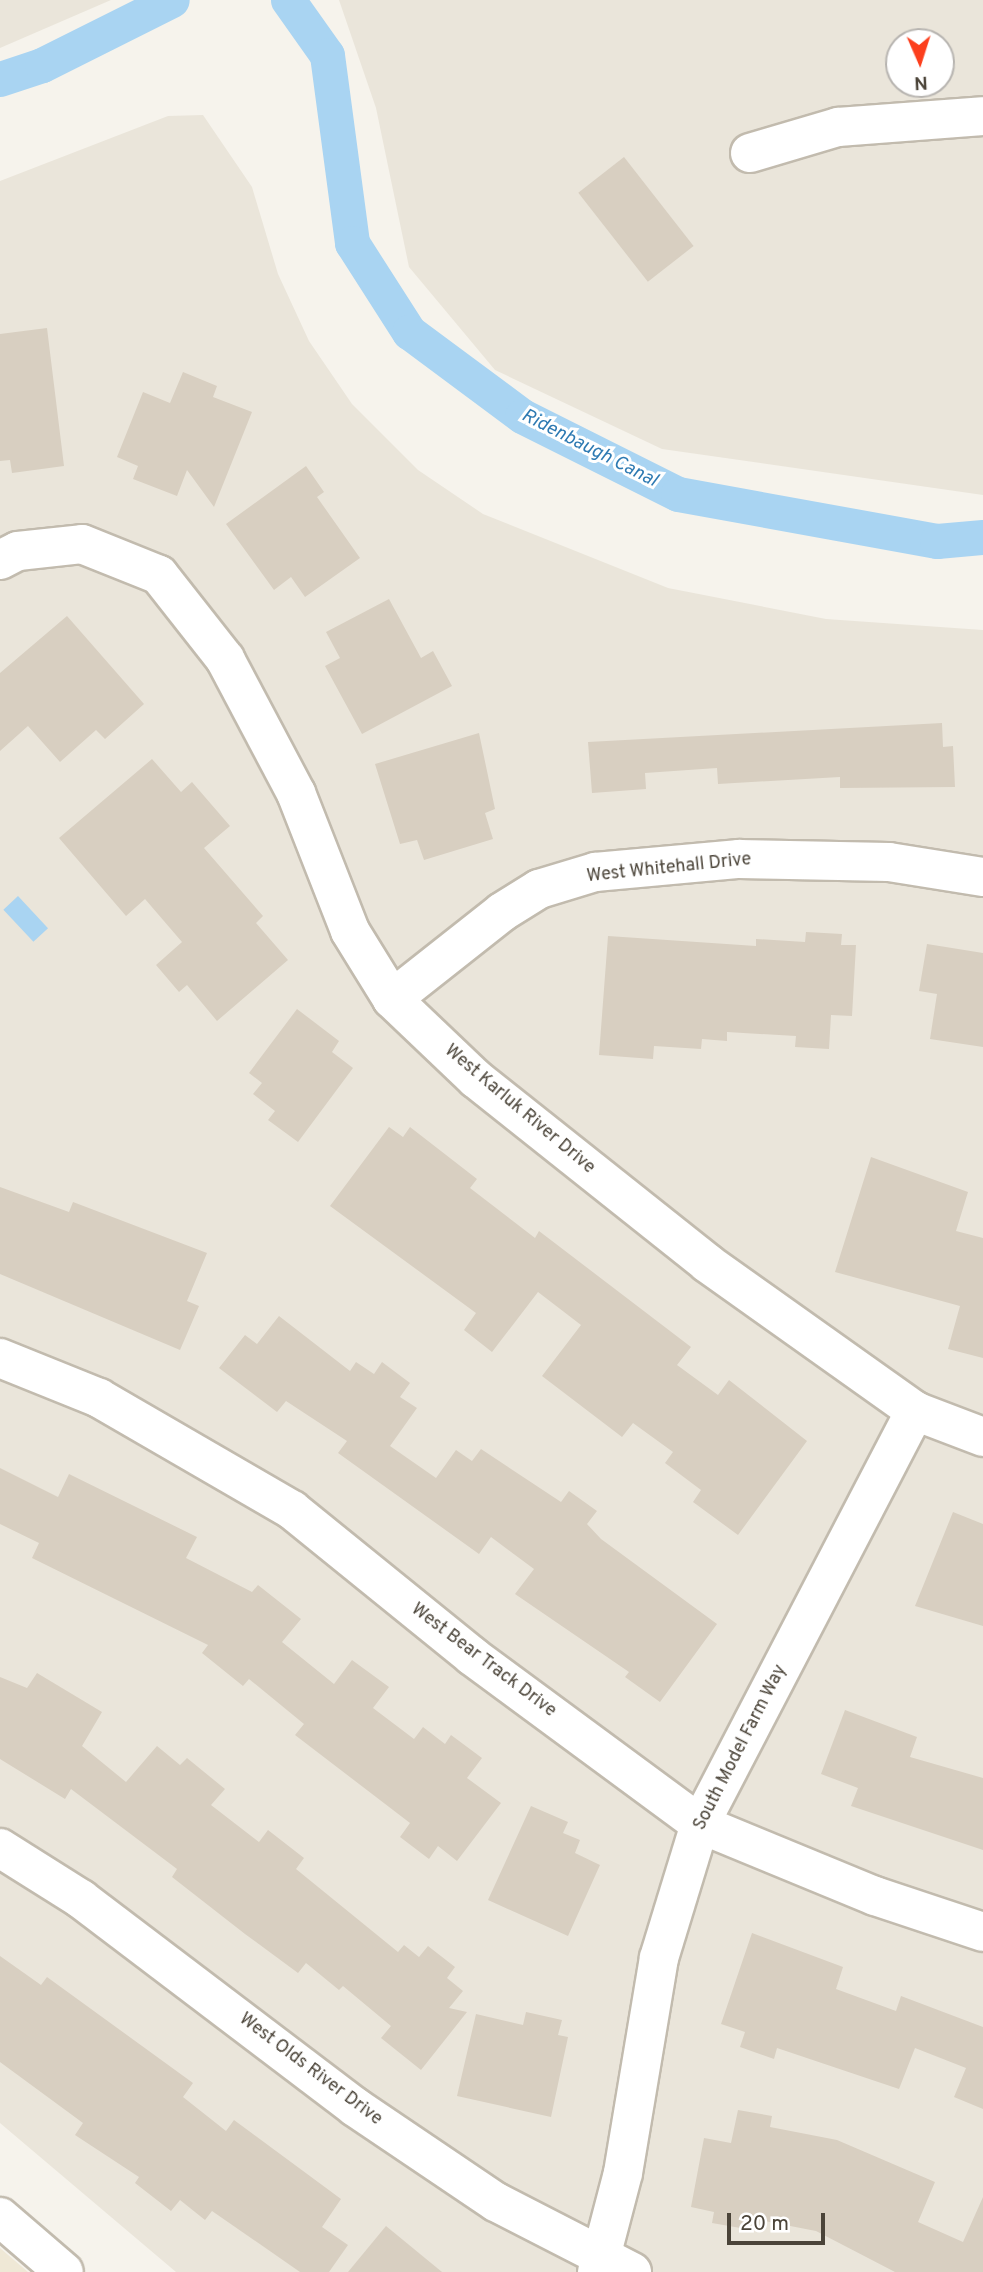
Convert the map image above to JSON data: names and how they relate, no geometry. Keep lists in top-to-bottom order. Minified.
{"streets":{"street":["West Whitehall Drive","West Karluk River Drive","West Bear Track Drive","South Model Farm Way","West Olds River Drive"]},"crossings":[["West Whitehall Drive","West Karluk River Drive"],["West Karluk River Drive","South Model Farm Way"],["West Bear Track Drive","South Model Farm Way"],["South Model Farm Way","West Olds River Drive"]],"water":["Ridenbaugh Canal"],"scale_bar":"20 m","north":"bottom"}
